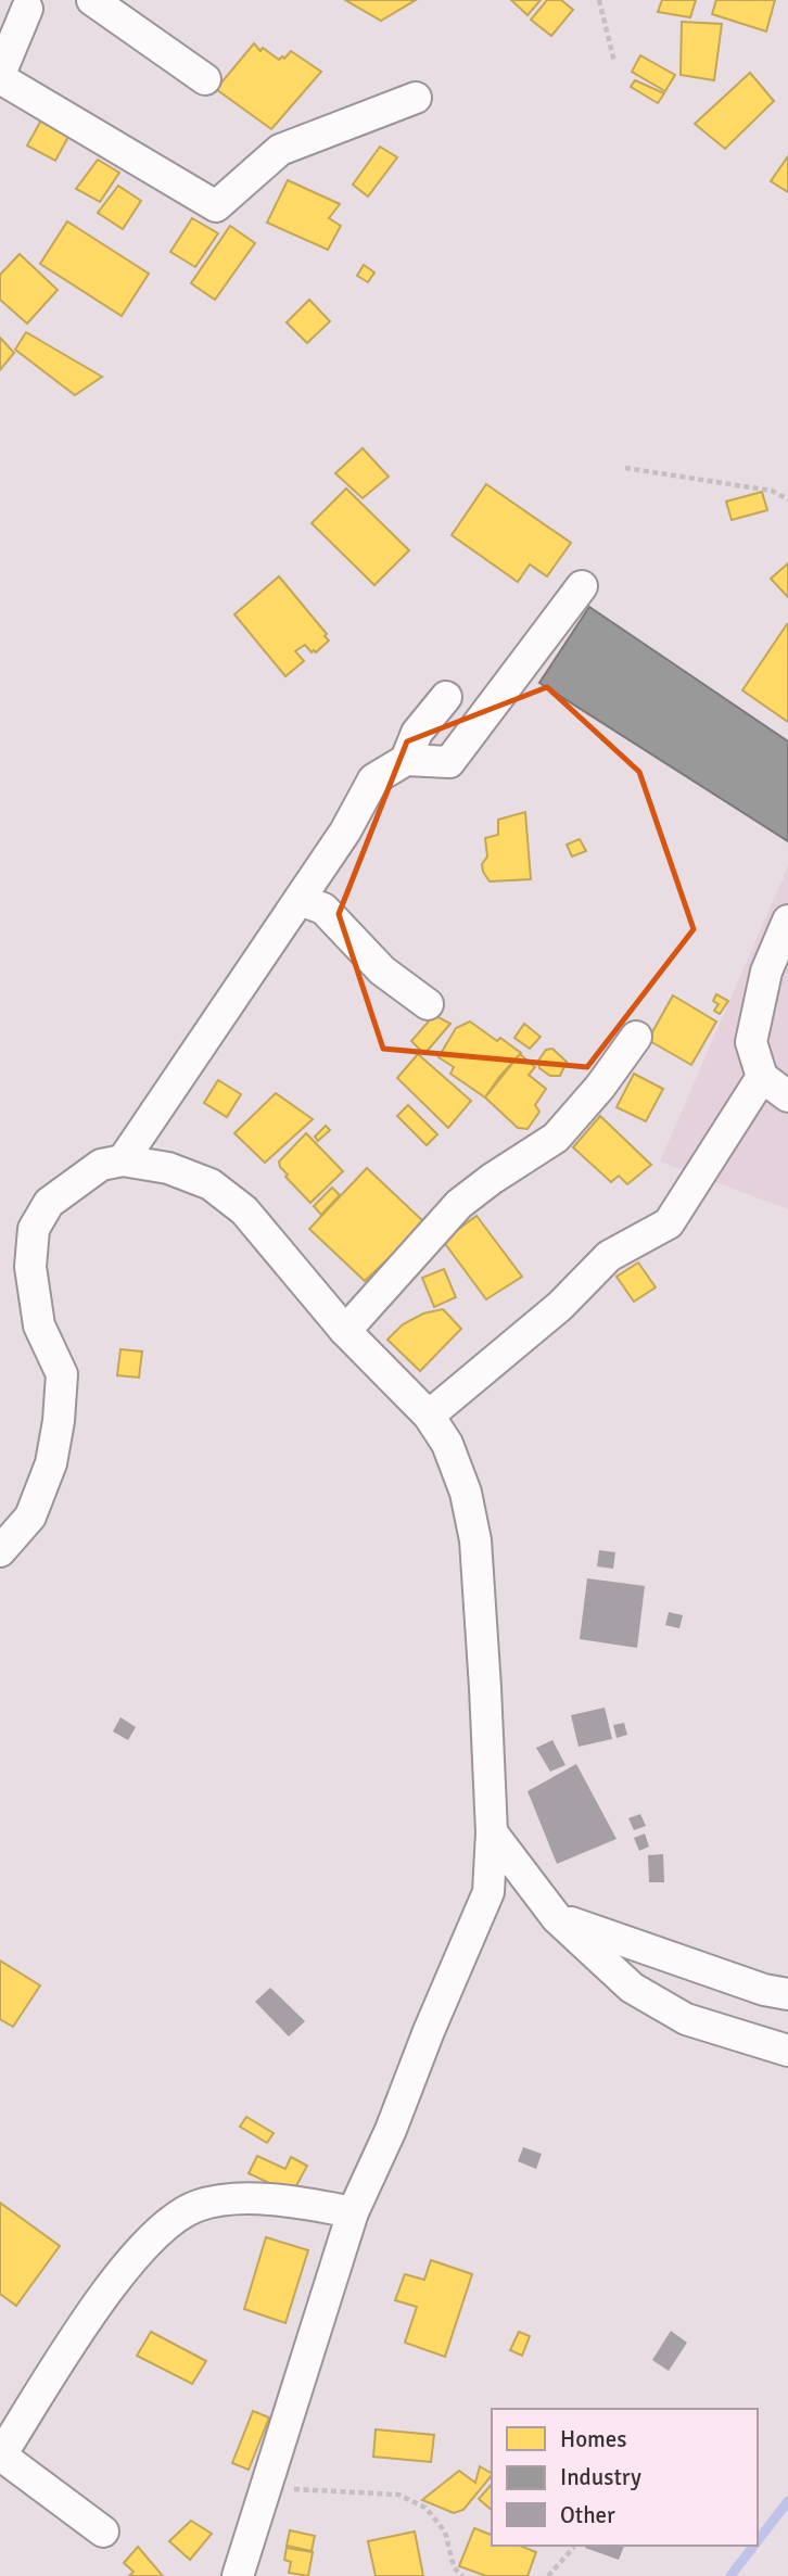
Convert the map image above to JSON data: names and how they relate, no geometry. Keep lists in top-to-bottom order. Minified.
{"legend":["Homes","Industry","Other"]}
